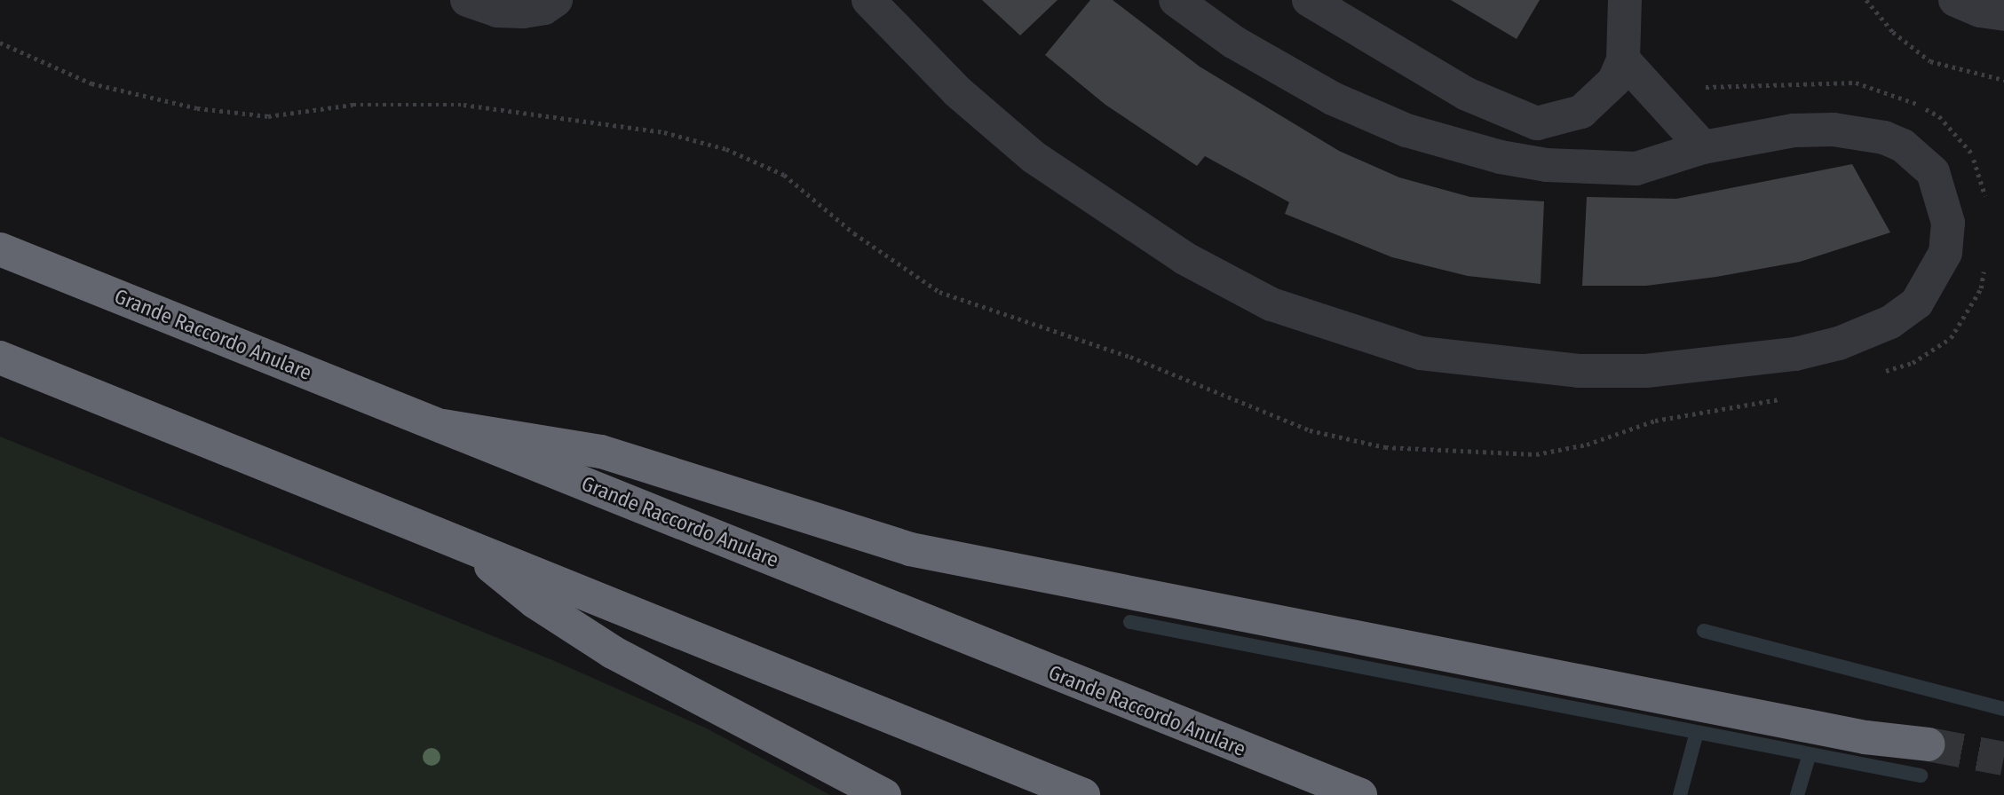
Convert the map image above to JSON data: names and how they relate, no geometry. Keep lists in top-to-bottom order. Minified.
{"streets":{"highway":["Grande Raccordo Anulare"]}}
